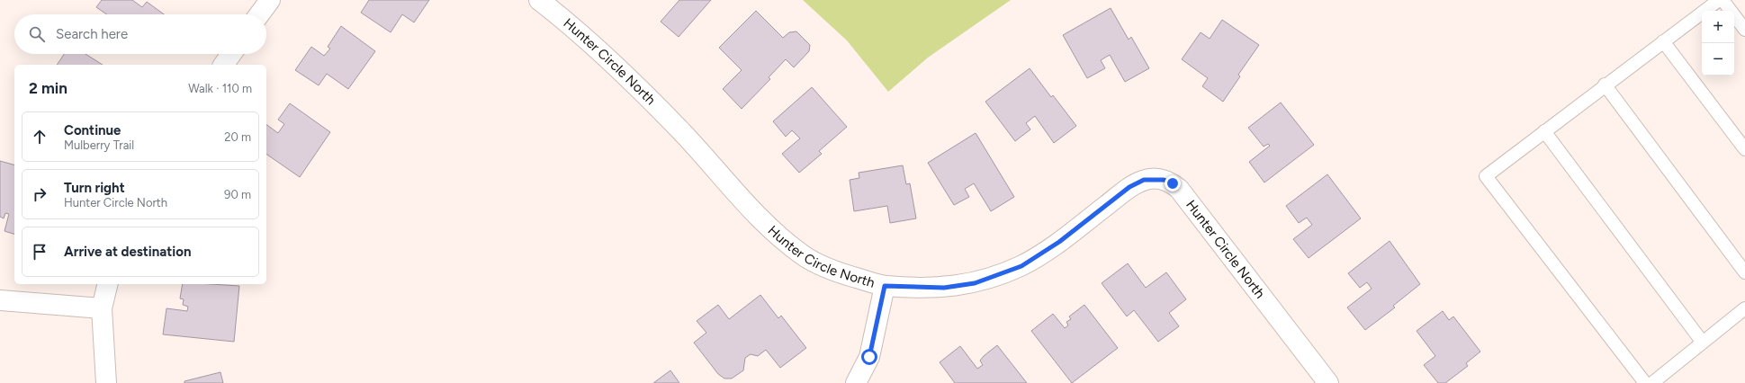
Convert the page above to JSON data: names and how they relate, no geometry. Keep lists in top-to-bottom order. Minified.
{"streets":{"street":["Hunter Circle North"]},"page":{"map_buttons":["+","−"],"search":"Search here","heading":["2 min","Walk · 110 m"],"list":[["Continue","Mulberry Trail","20 m"],["Turn right","Hunter Circle North","90 m"],"Arrive at destination"]}}
